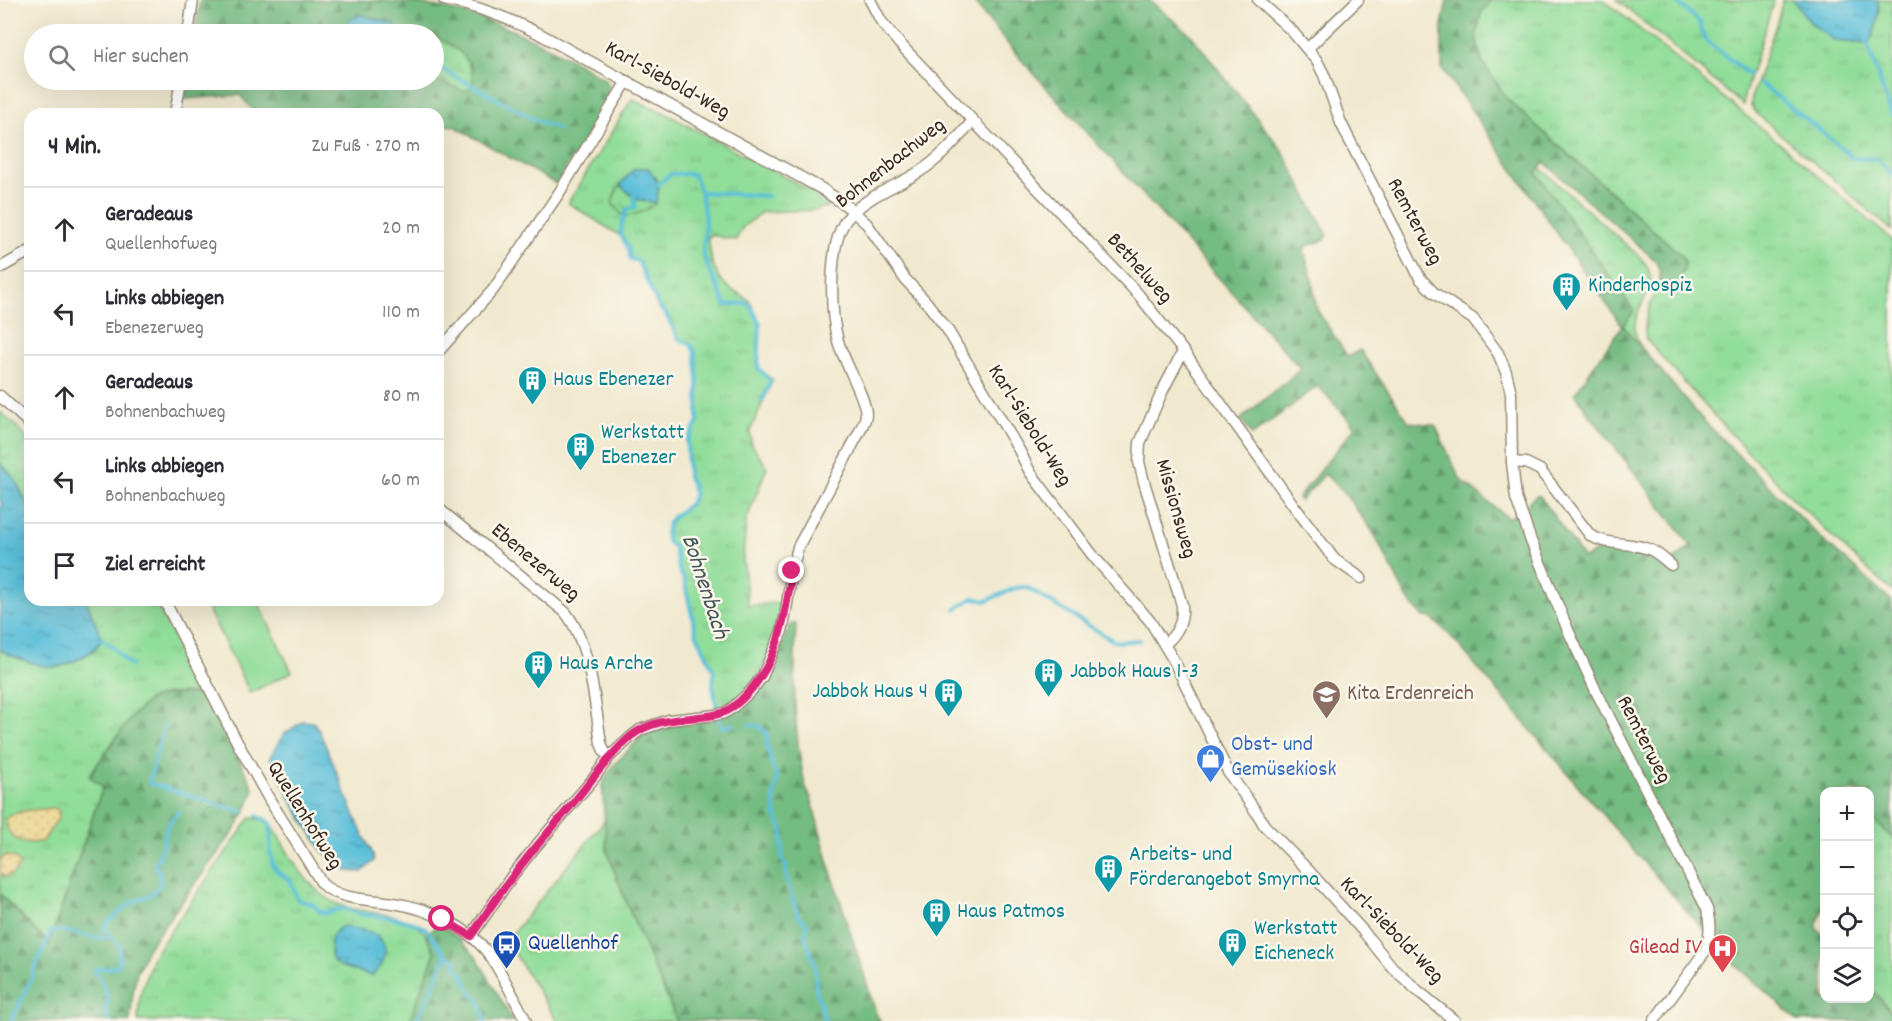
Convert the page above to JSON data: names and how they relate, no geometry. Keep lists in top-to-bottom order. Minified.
{"streets":{"street":["Karl-Siebold-Weg","Bohnenbachweg","Remterweg","Bethelweg","Missionsweg","Ebenezerweg","Quellenhofweg"]},"crossings":[["Karl-Siebold-Weg","Bohnenbachweg"],["Karl-Siebold-Weg","Missionsweg"],["Bohnenbachweg","Bethelweg"],["Bohnenbachweg","Ebenezerweg"],["Bethelweg","Missionsweg"]],"water":["Bohnenbach"],"places":{"building":["Kinderhospiz","Haus Ebenezer","Werkstatt Ebenezer","Haus Arche","Jabbok Haus 1-3","Jabbok Haus 4","Arbeits- und Förderangebot Smyrna","Haus Patmos","Werkstatt Eicheneck"],"school or university":["Kita Erdenreich"],"shop":["Obst- und Gemüsekiosk"],"bus stop":["Quellenhof"],"hospital":["Gilead IV"]},"page":{"search":"Hier suchen","heading":["4 Min.","Zu Fuß · 270 m"],"list":[["Geradeaus","Quellenhofweg","20 m"],["Links abbiegen","Ebenezerweg","110 m"],["Geradeaus","Bohnenbachweg","80 m"],["Links abbiegen","Bohnenbachweg","60 m"],"Ziel erreicht"],"map_buttons":["+","−"]}}
